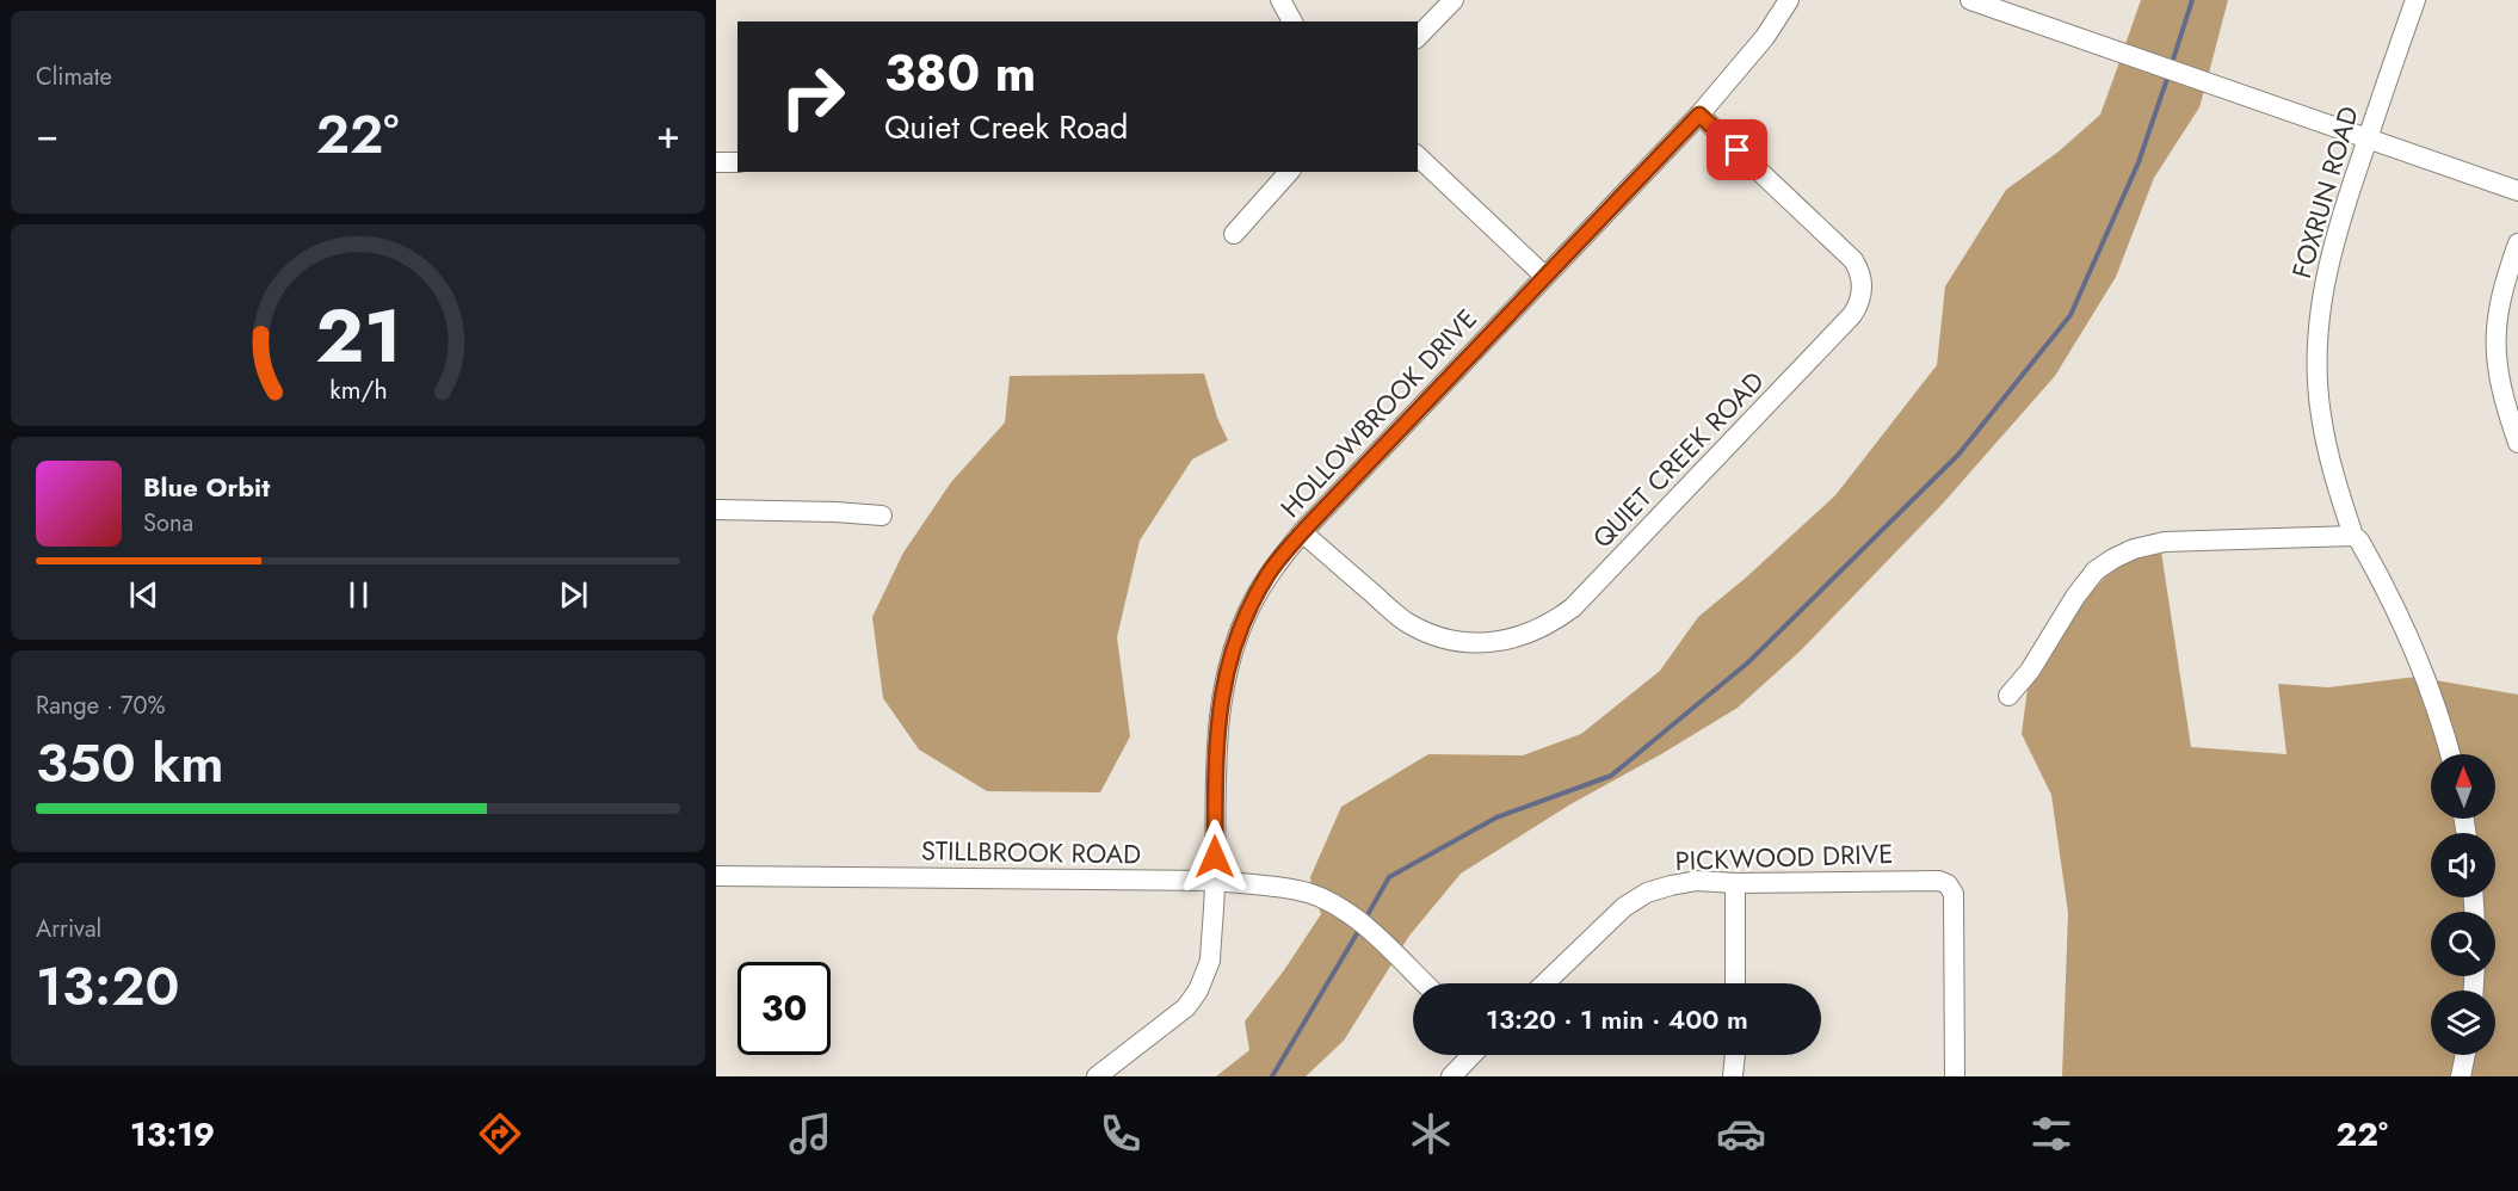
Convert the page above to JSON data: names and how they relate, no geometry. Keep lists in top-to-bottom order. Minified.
{"streets":{"street":["FOXRUN ROAD","HOLLOWBROOK DRIVE","QUIET CREEK ROAD","STILLBROOK ROAD","PICKWOOD DRIVE"]},"crossings":[["HOLLOWBROOK DRIVE","QUIET CREEK ROAD"],["HOLLOWBROOK DRIVE","STILLBROOK ROAD"]],"north":"top","page":{"tile":["Climate",["Range · 70%","350 km"],["Arrival","13:20"]],"turn":["380 m","Quiet Creek Road"],"heat":["−","22°","+"],"song":["Blue Orbit","Sona"],"limit":"30","trip":"13:20 · 1 min · 400 m","tabs":["13:19","22°"],"gauge":["21","km/h"]}}
